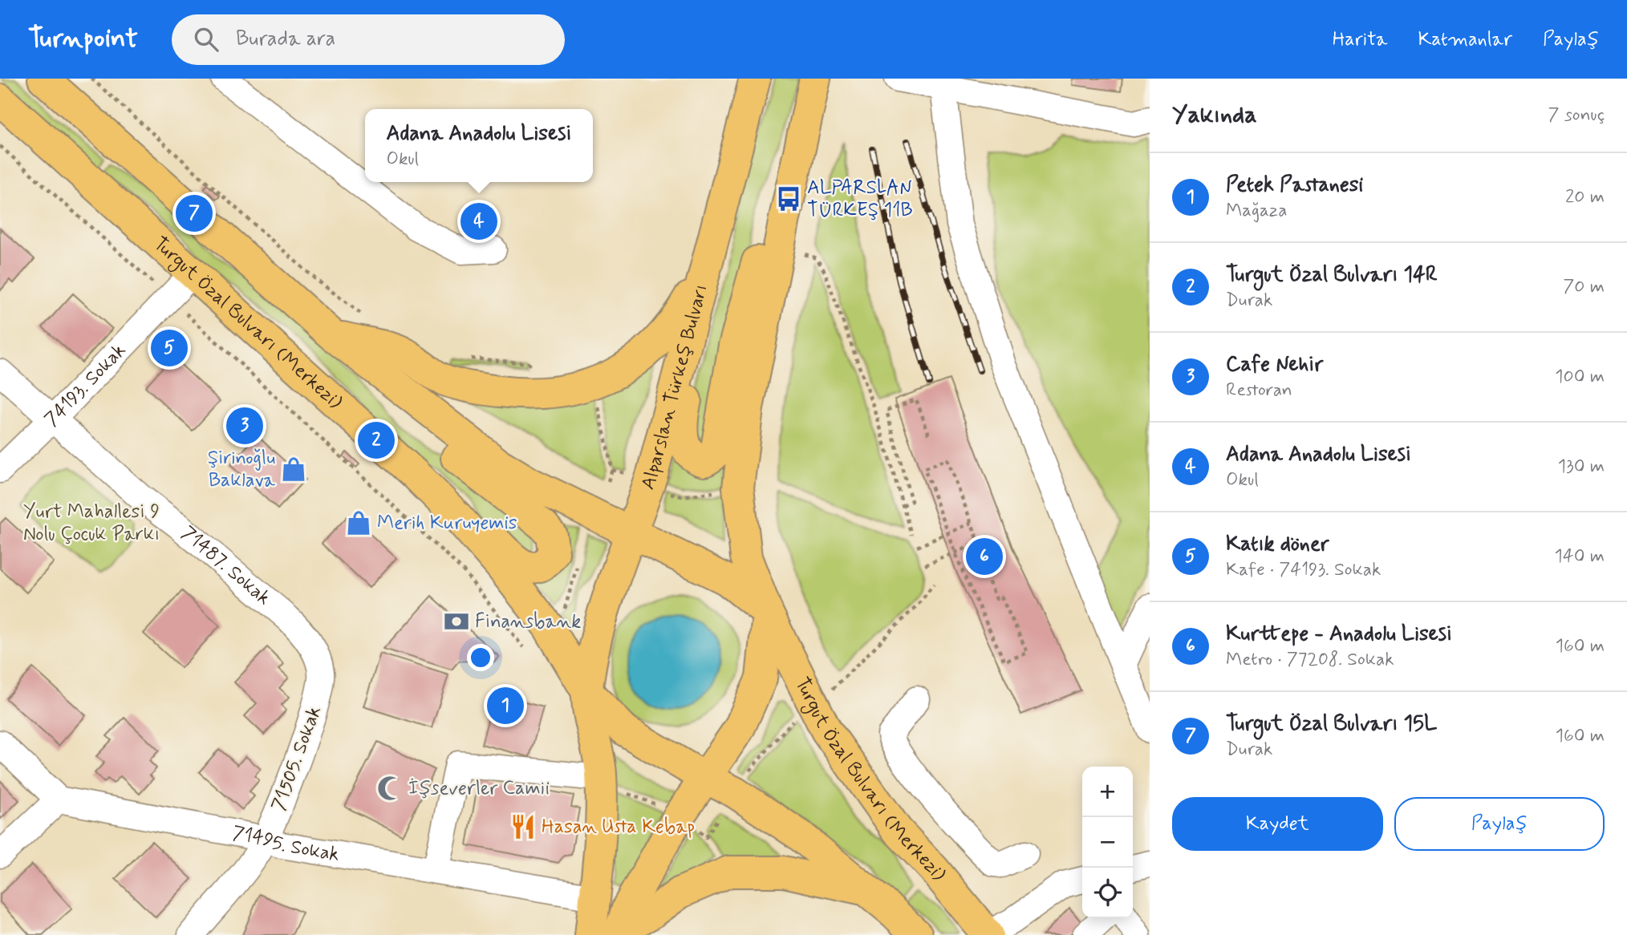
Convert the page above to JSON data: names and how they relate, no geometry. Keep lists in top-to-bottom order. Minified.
{"streets":{"main road":["Turgut Özal Bulvarı (Merkezi)","Alparslan Türkeş Bulvarı"],"street":["74193. Sokak","71487. Sokak","71505. Sokak","71495. Sokak"]},"crossings":[["Turgut Özal Bulvarı (Merkezi)","74193. Sokak"],["Turgut Özal Bulvarı (Merkezi)","Alparslan Türkeş Bulvarı"],["74193. Sokak","71487. Sokak"],["71487. Sokak","71505. Sokak"],["71505. Sokak","71495. Sokak"]],"parks":["Yurt Mahallesi 9 Nolu Çocuk Parkı"],"places":{"bus stop":["ALPARSLAN TÜRKEŞ 11B"],"shop":["Şirinoğlu Baklava","Merih Kuruyemis"],"bank":["Finansbank"],"mosque":["İşseverler Camii"],"restaurant":["Hasan Usta Kebap"]},"page":{"header":"Turnpoint","search":"Burada ara","nav":["Harita","Katmanlar","Paylaş"],"heading":["Yakında","7 sonuç"],"popup":["Adana Anadolu Lisesi","Okul"],"list":[{"mark":"1","name":"Petek Pastanesi","note":"Mağaza","value":"20 m"},{"mark":"2","name":"Turgut Özal Bulvarı 14R","note":"Durak","value":"70 m"},{"mark":"3","name":"Cafe Nehir","note":"Restoran","value":"100 m"},{"mark":"4","name":"Adana Anadolu Lisesi","note":"Okul","value":"130 m"},{"mark":"5","name":"Katık döner","note":"Kafe · 74193. Sokak","value":"140 m"},{"mark":"6","name":"Kurttepe - Anadolu Lisesi","note":"Metro · 77208. Sokak","value":"160 m"},{"mark":"7","name":"Turgut Özal Bulvarı 15L","note":"Durak","value":"160 m"}],"pins":["7","4","5","3","2","6","1"],"map_buttons":["+","−"],"buttons":["Kaydet","Paylaş"]}}
